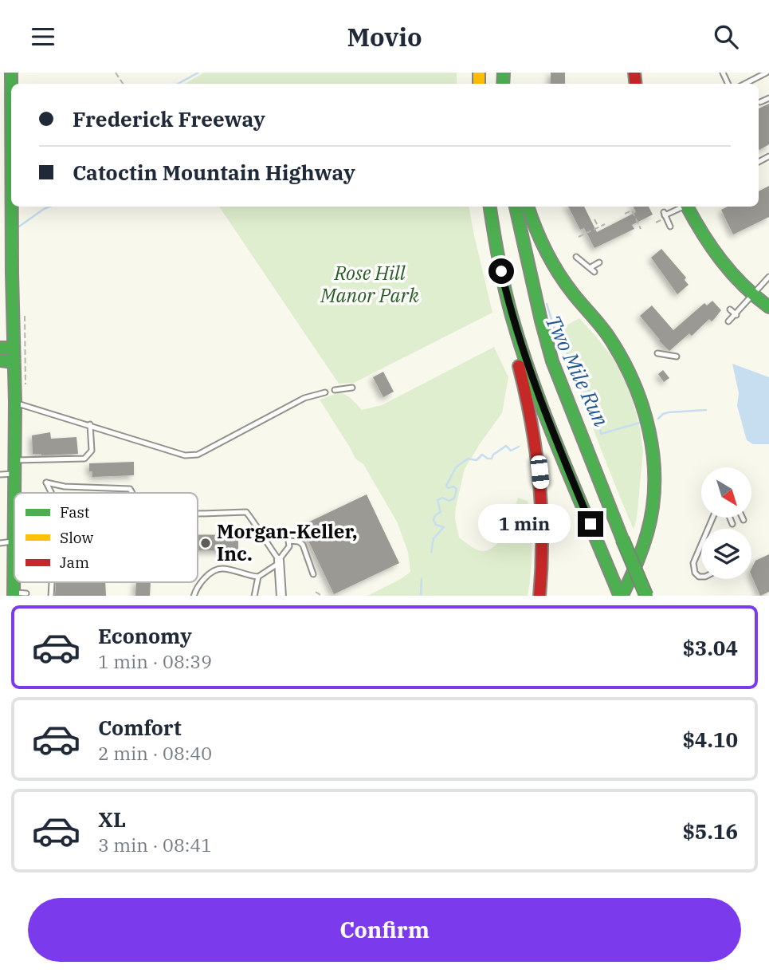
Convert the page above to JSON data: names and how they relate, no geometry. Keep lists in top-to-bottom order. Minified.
{"water":["Two Mile Run"],"parks":["Rose Hill Manor Park"],"places":["Morgan-Keller, Inc."],"legend":["Fast","Slow","Jam"],"north":"bottom right","page":{"header":"Movio","banner":["Frederick Freeway","Catoctin Mountain Highway"],"bubble":"1 min","list":[{"name":"Economy","note":"1 min · 08:39","value":"$3.04"},{"name":"Comfort","note":"2 min · 08:40","value":"$4.10"},{"name":"XL","note":"3 min · 08:41","value":"$5.16"}],"buttons":"Confirm"}}
